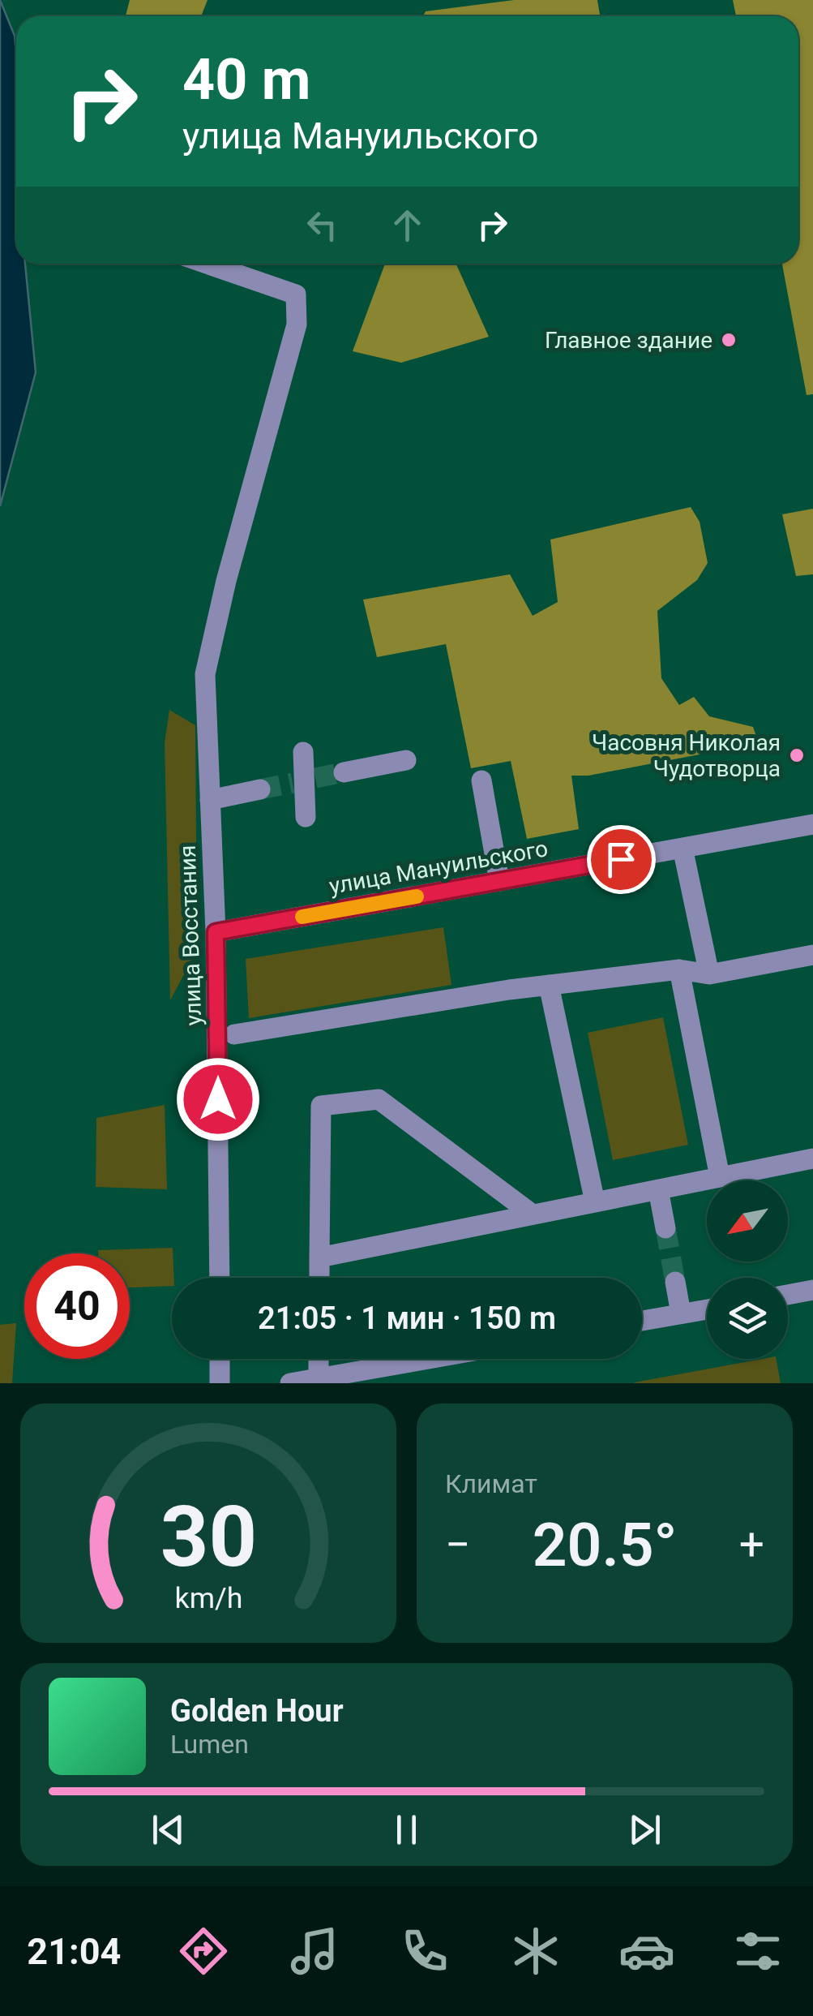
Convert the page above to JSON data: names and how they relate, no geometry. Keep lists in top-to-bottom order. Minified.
{"streets":{"street":["улица Мануильского","улица Восстания"]},"crossings":[["улица Мануильского","улица Восстания"]],"places":["Главное здание","Часовня Николая Чудотворца"],"north":"bottom left","page":{"turn":["40 m","улица Мануильского"],"limit":"40","trip":"21:05 · 1 мин · 150 m","tile":"Климат","heat":["−","20.5°","+"],"song":["Golden Hour","Lumen"],"tabs":"21:04","gauge":["30","km/h"]}}
